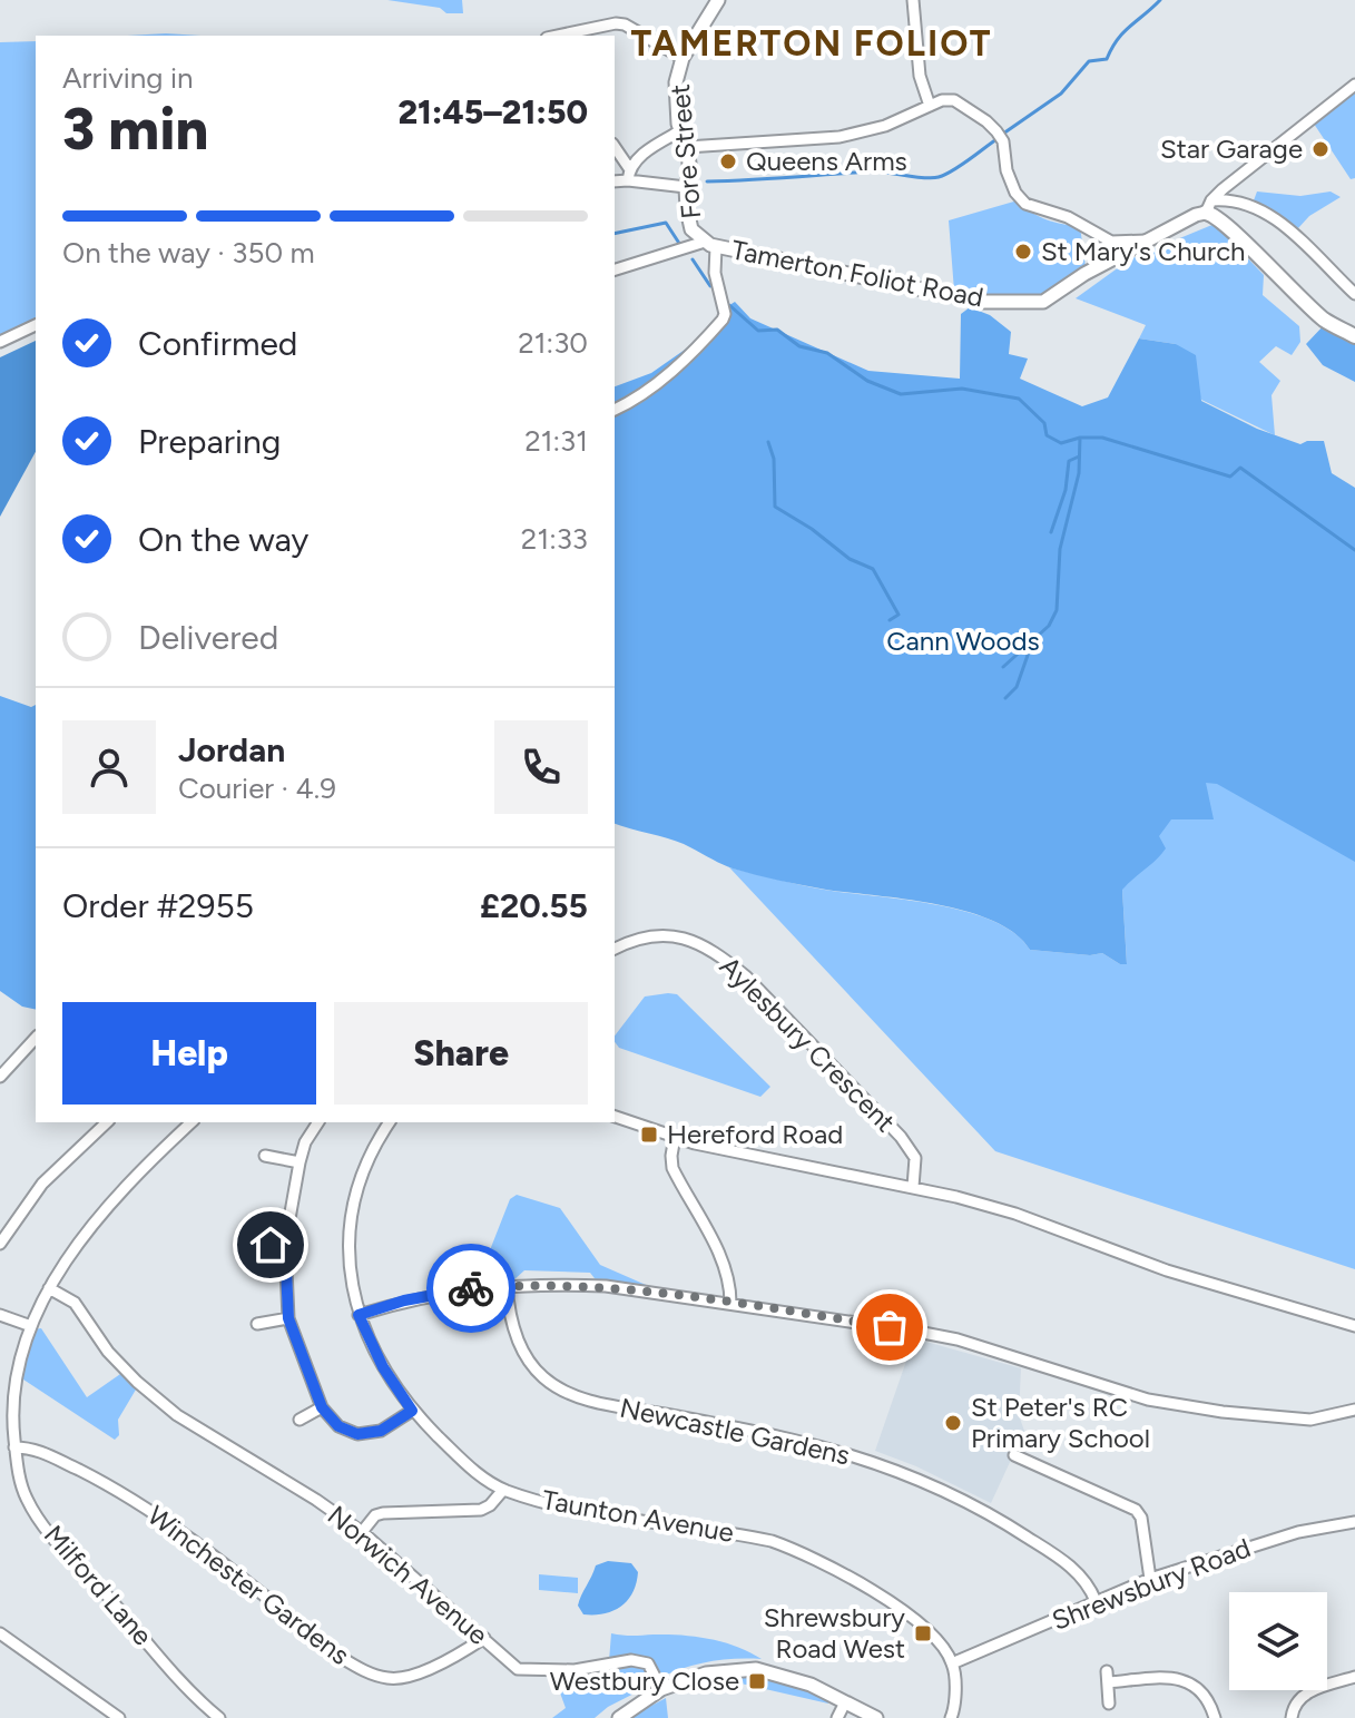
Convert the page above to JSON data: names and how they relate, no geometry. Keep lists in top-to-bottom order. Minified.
{"streets":{"street":["Fore Street","Tamerton Foliot Road","Aylesbury Crescent","Newcastle Gardens","Taunton Avenue","Norwich Avenue","Shrewsbury Road","Milford Lane","Winchester Gardens"]},"crossings":[["Fore Street","Tamerton Foliot Road"],["Newcastle Gardens","Shrewsbury Road"],["Taunton Avenue","Shrewsbury Road"],["Norwich Avenue","Milford Lane"],["Norwich Avenue","Winchester Gardens"],["Milford Lane","Winchester Gardens"]],"districts":["TAMERTON FOLIOT"],"parks":["Cann Woods"],"places":{"other":["Star Garage","Queens Arms","St Mary's Church","St Peter's RC Primary School"],"transit":["Hereford Road","Shrewsbury Road West","Westbury Close"]},"page":{"heading":["3 min","Arriving in","21:45–21:50"],"panel":["Jordan","Courier · 4.9","Order #2955","£20.55"],"bar":"On the way · 350 m","list":[["Confirmed","21:30"],["Preparing","21:31"],["On the way","21:33"],"Delivered"],"buttons":["Help","Share"]}}
